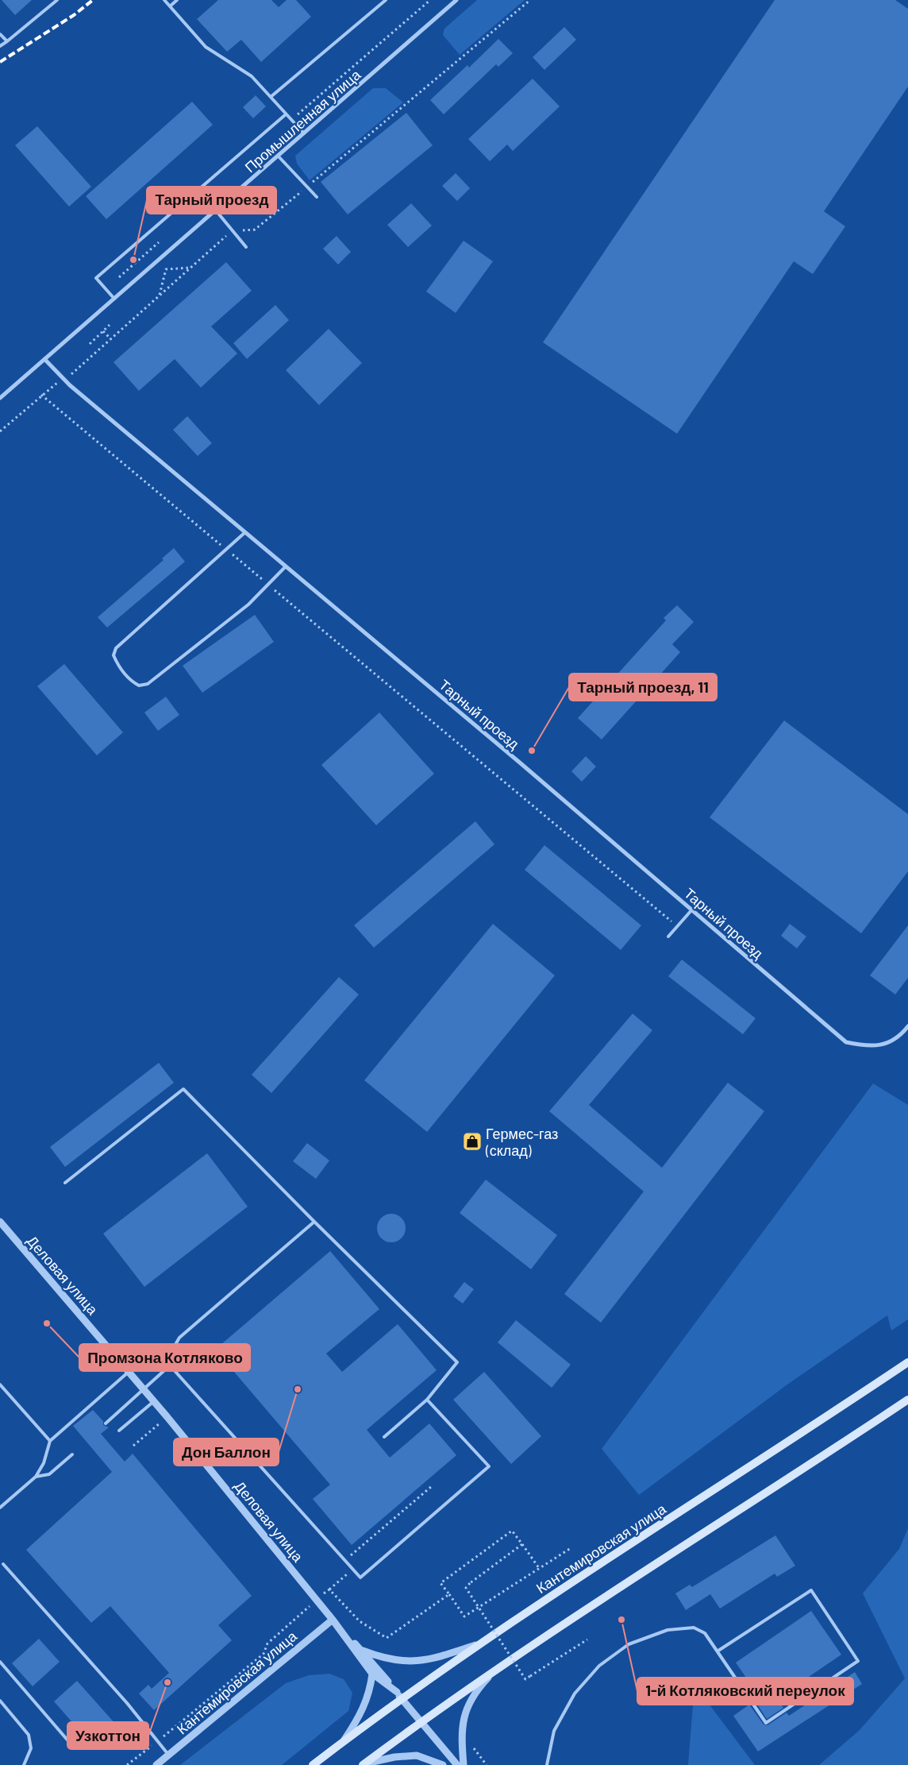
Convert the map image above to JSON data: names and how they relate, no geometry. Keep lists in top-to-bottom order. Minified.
{"streets":{"main road":["Кантемировская улица"],"street":["Промышленная улица","Тарный проезд","Деловая улица"]},"crossings":[["Промышленная улица","Тарный проезд"],["Деловая улица","Кантемировская улица"]],"places":{"other":["Тарный проезд","Тарный проезд, 11","Промзона Котляково","Дон Баллон","1-й Котляковский переулок","Узкоттон"],"shop":["Гермес-газ (склад)"]}}
